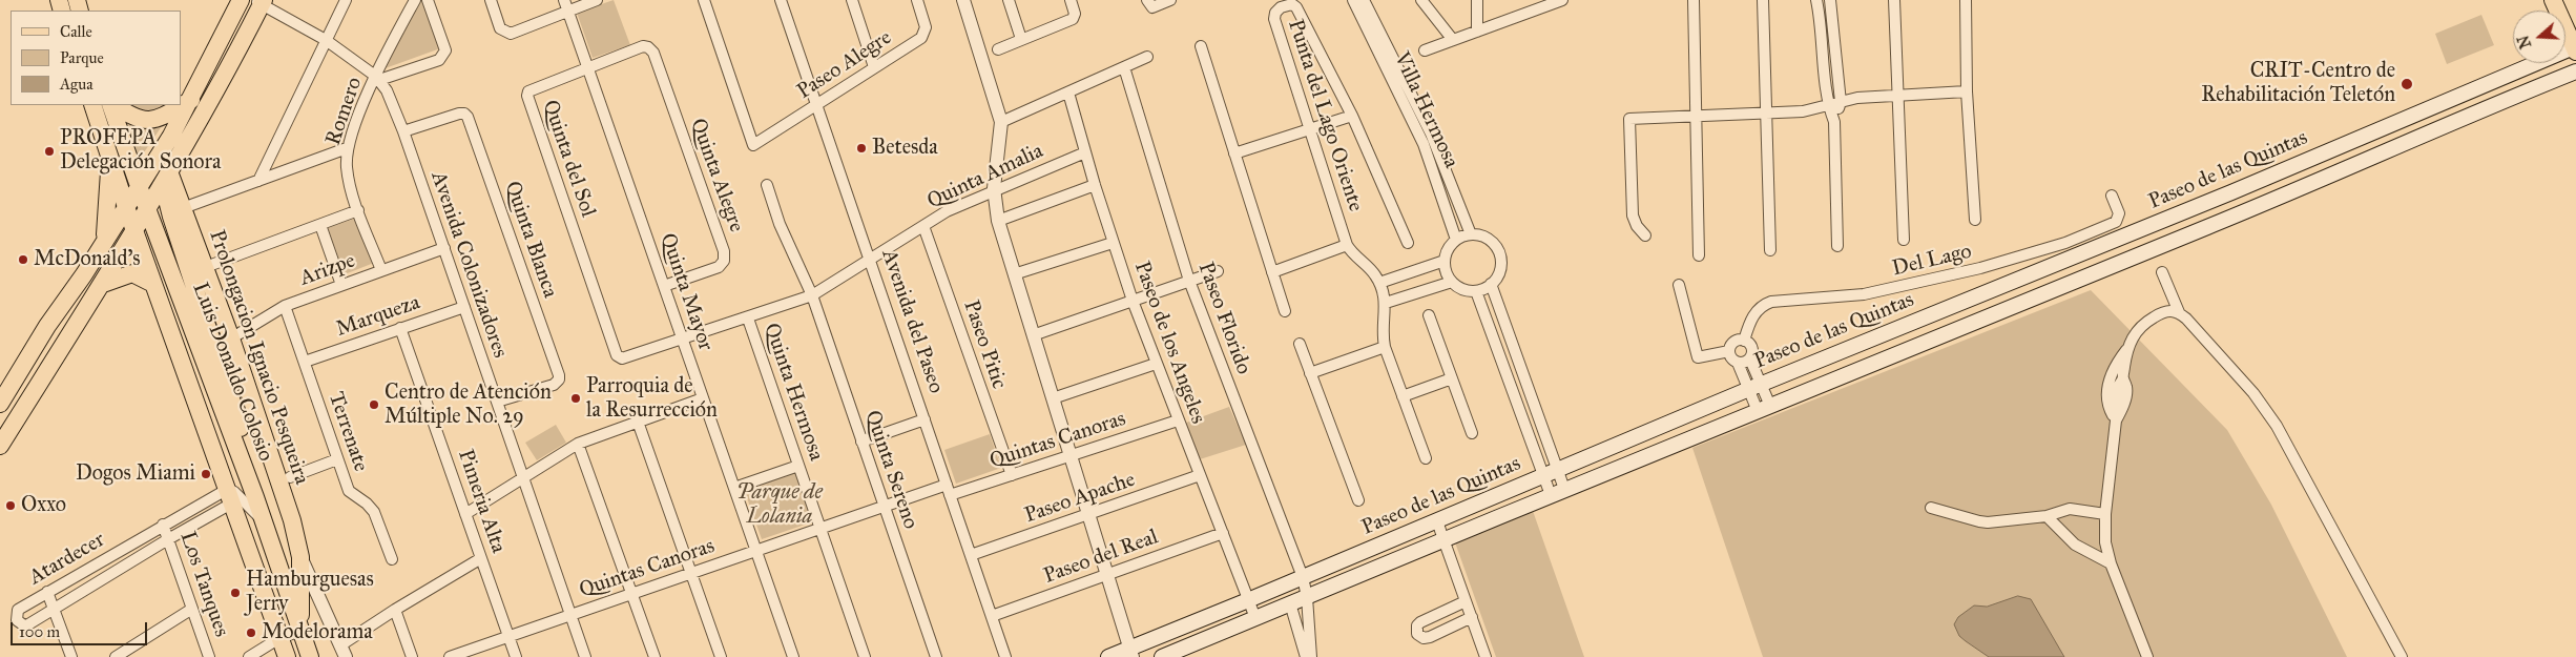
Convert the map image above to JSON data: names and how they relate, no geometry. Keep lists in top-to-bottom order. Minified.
{"streets":{"main road":["Paseo de las Quintas","Prolongacion Ignacio Pesqueira","Luis Donaldo Colosio"],"street":["Paseo Alegre","Villa Hermosa","Romero","Punta del Lago Oriente","Quinta del Sol","Quinta Alegre","Quinta Amalia","Quinta Blanca","Del Lago","Avenida Colonizadores","Arizpe","Quinta Mayor","Marqueza","Paseo Florido","Avenida del Paseo","Paseo de los Angeles","Paseo Pitic","Quinta Hermosa","Terrenate","Quintas Canoras","Quinta Sereno","Paseo Apache","Pimeria Alta","Paseo del Real","Atardecer","Los Tanques"]},"crossings":[["Paseo Alegre","Avenida del Paseo"],["Romero","Avenida Colonizadores"],["Romero","Arizpe"],["Quinta del Sol","Quinta Alegre"],["Quinta del Sol","Quinta Amalia"],["Quinta del Sol","Quinta Mayor"],["Paseo de las Quintas","Paseo Florido"],["Paseo de las Quintas","Paseo de los Angeles"],["Quinta Alegre","Quinta Mayor"],["Quinta Amalia","Quinta Mayor"],["Quinta Amalia","Avenida del Paseo"],["Quinta Amalia","Paseo de los Angeles"],["Quinta Amalia","Paseo Pitic"],["Quinta Amalia","Quinta Hermosa"],["Quinta Amalia","Quinta Sereno"],["Quinta Blanca","Avenida Colonizadores"],["Avenida Colonizadores","Arizpe"],["Avenida Colonizadores","Marqueza"],["Avenida Colonizadores","Quintas Canoras"],["Arizpe","Prolongacion Ignacio Pesqueira"],["Arizpe","Terrenate"],["Quinta Mayor","Quintas Canoras"],["Marqueza","Terrenate"],["Marqueza","Pimeria Alta"],["Avenida del Paseo","Quintas Canoras"],["Avenida del Paseo","Paseo Apache"],["Avenida del Paseo","Paseo del Real"],["Paseo de los Angeles","Quintas Canoras"],["Paseo de los Angeles","Paseo Apache"],["Paseo de los Angeles","Paseo del Real"],["Paseo Pitic","Quintas Canoras"],["Prolongacion Ignacio Pesqueira","Luis Donaldo Colosio"],["Luis Donaldo Colosio","Atardecer"],["Quinta Hermosa","Quintas Canoras"],["Quintas Canoras","Quinta Sereno"],["Quintas Canoras","Pimeria Alta"],["Atardecer","Los Tanques"]],"parks":["Parque de Lolania"],"places":["CRIT-Centro de Rehabilitación Teletón","Betesda","PROFEPA Delegación Sonora","McDonald's","Parroquia de la Resurrección","Centro de Atención Múltiple No. 29","Dogos Miami","Oxxo","Hamburguesas Jerry","Modelorama"],"legend":["Calle","Parque","Agua"],"scale_bar":"100 m","north":"left"}
